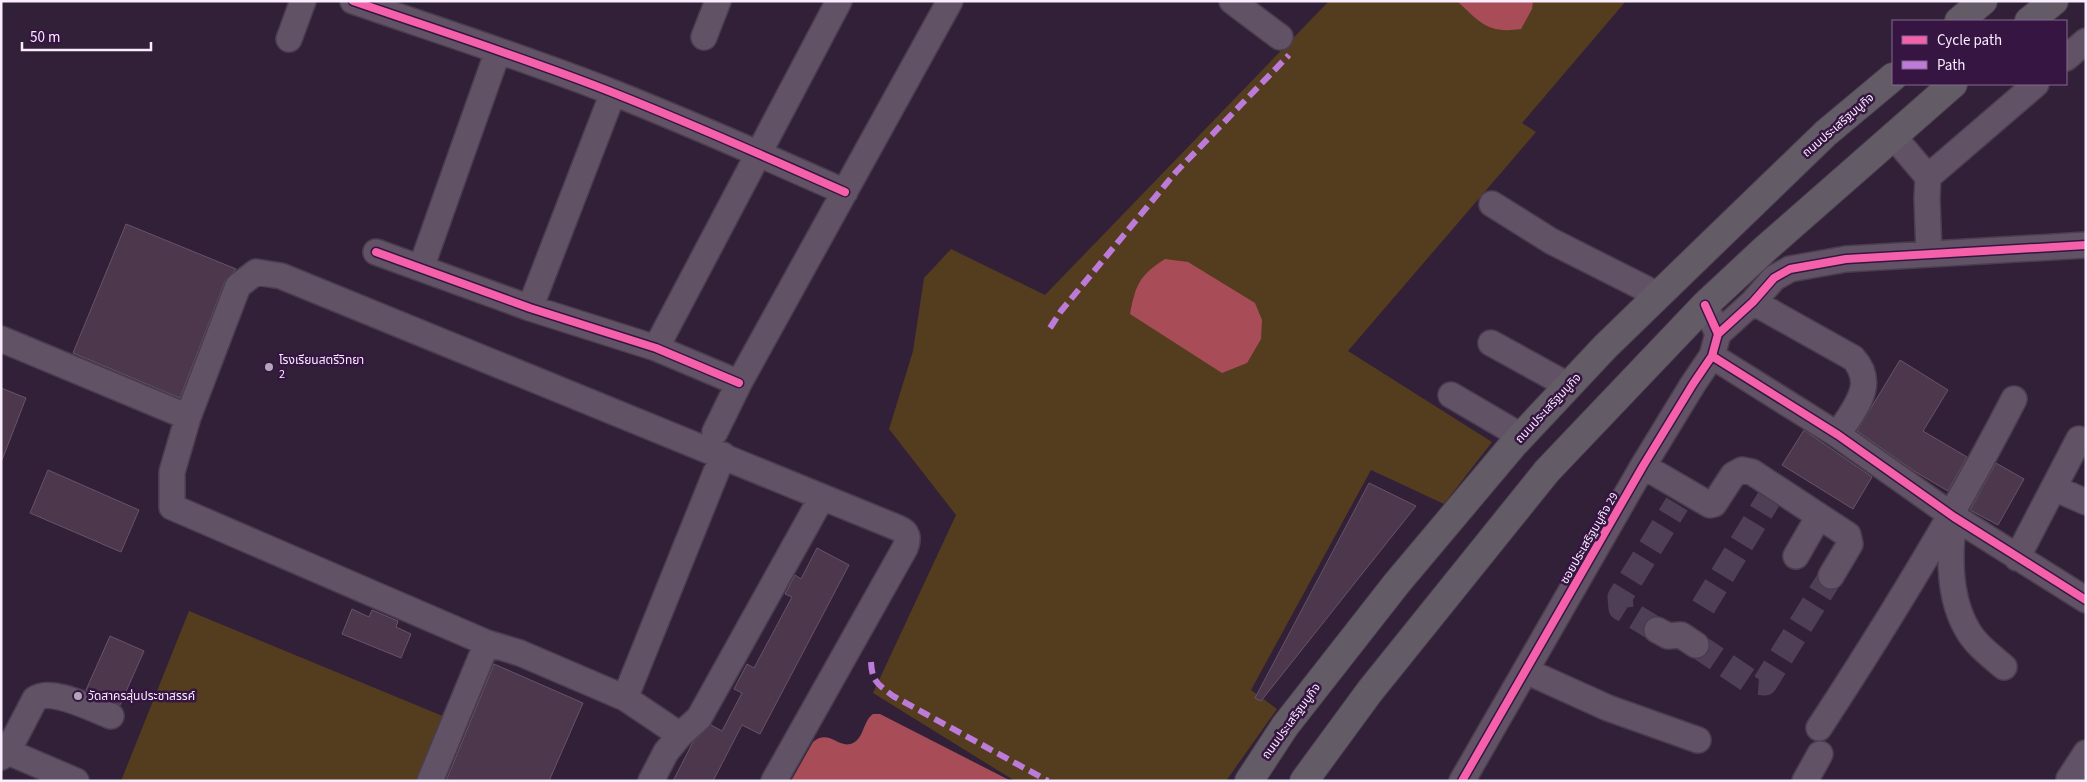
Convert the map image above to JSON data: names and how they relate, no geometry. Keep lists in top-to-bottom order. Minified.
{"streets":{"main road":["ถนนประเสริฐมนูกิจ"],"street":["ซอยประเสริฐมนูกิจ 29"]},"places":["โรงเรียนสตรีวิทยา 2","วัดสาครสุ่นประชาสรรค์"],"legend":["Cycle path","Path"],"scale_bar":"50 m"}
